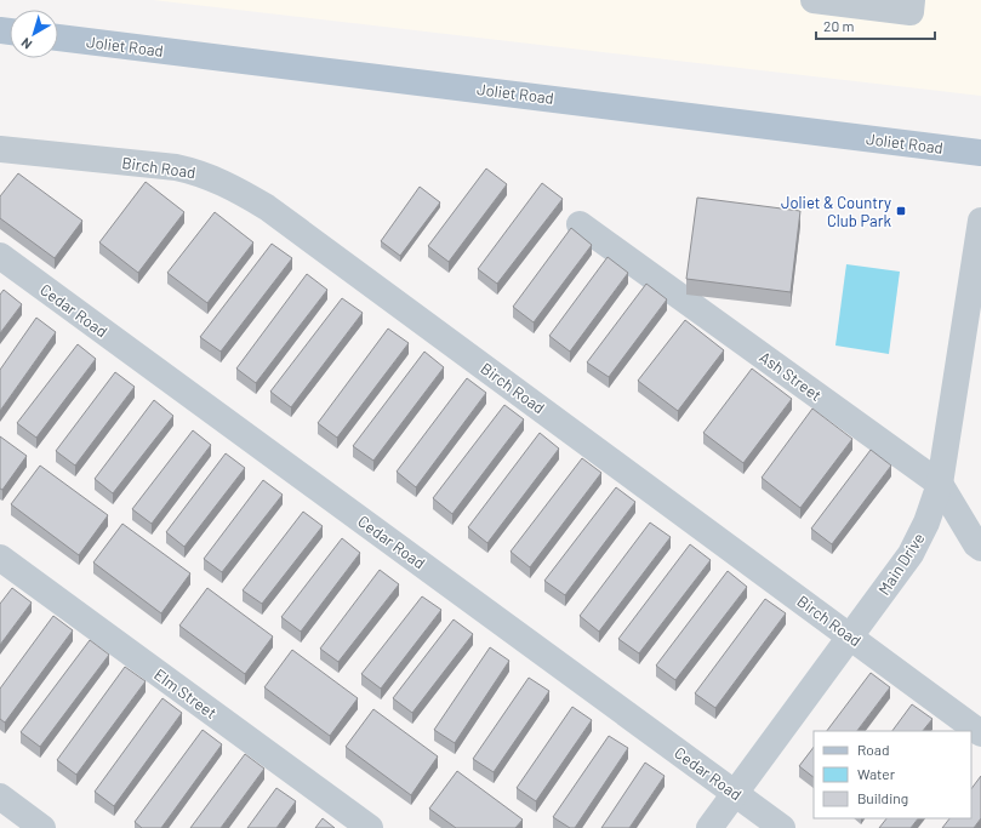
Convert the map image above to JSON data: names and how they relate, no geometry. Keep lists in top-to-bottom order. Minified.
{"streets":{"main road":["Joliet Road"],"street":["Birch Road","Cedar Road","Ash Street","Main Drive","Elm Street"]},"crossings":[["Birch Road","Main Drive"],["Cedar Road","Main Drive"],["Ash Street","Main Drive"]],"places":{"transit":["Joliet & Country Club Park"]},"legend":["Road","Water","Building"],"scale_bar":"20 m","north":"bottom left"}
